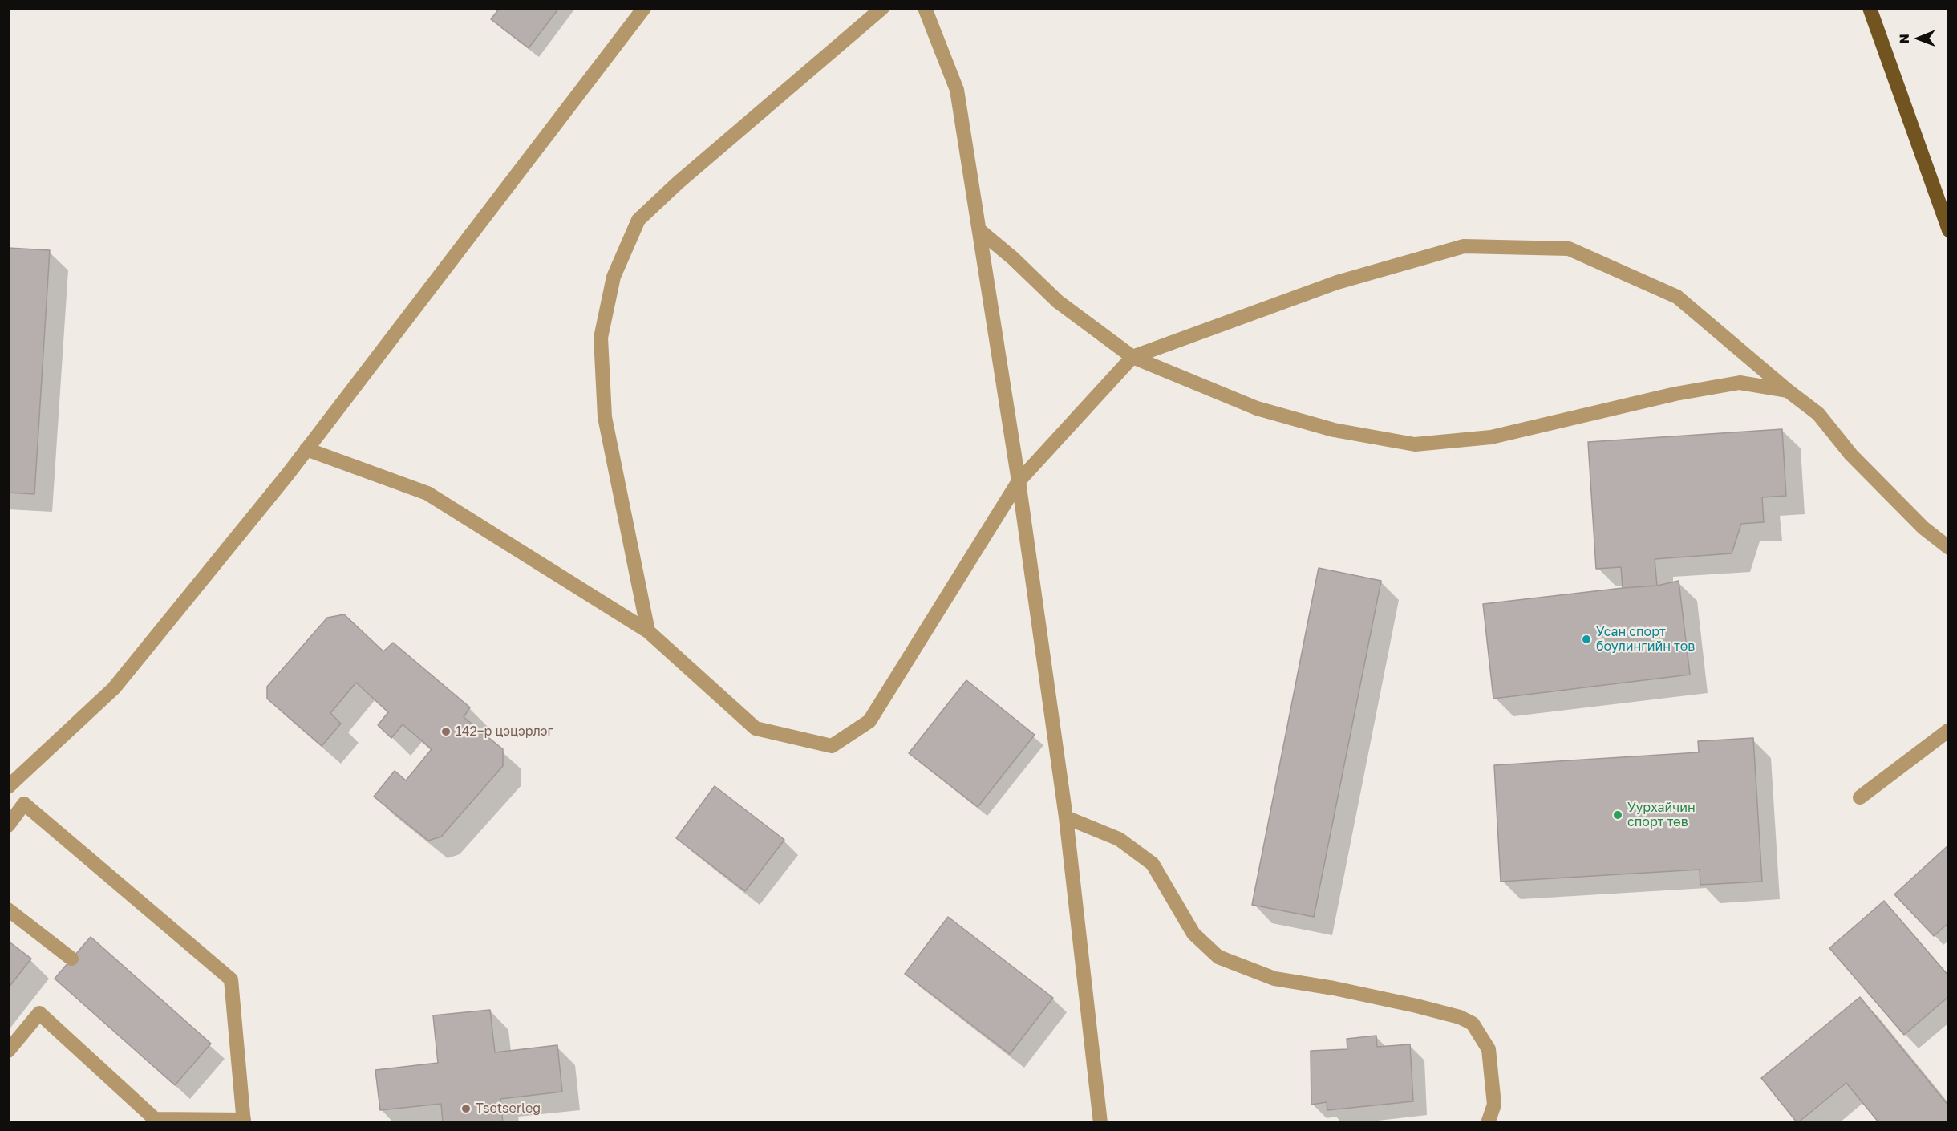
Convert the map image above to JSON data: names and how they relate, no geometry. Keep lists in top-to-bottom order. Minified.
{"places":["Усан спорт боулингийн төв","142−р цэцэрлэг","Уурхайчин спорт төв","Tsetserleg"],"north":"left"}
